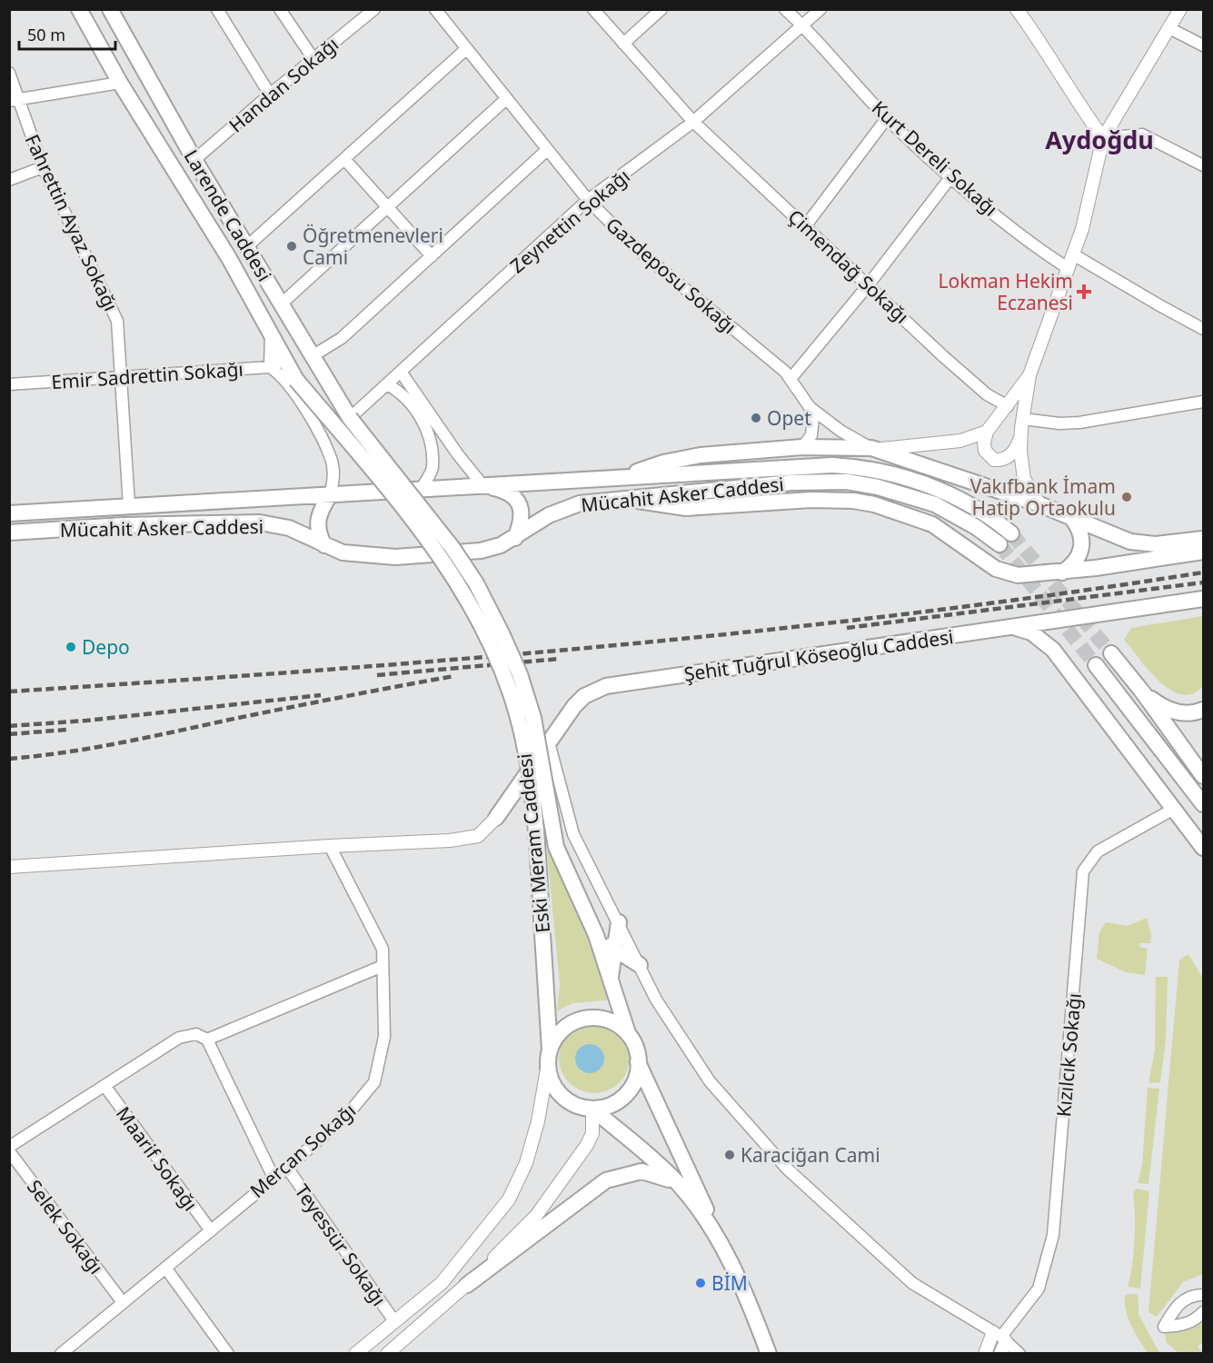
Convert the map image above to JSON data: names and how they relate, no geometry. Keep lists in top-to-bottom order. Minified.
{"streets":{"main road":["Larende Caddesi","Mücahit Asker Caddesi","Şehit Tuğrul Köseoğlu Caddesi","Eski Meram Caddesi"],"street":["Handan Sokağı","Kurt Dereli Sokağı","Zeynettin Sokağı","Fahrettin Ayaz Sokağı","Çimendağ Sokağı","Gazdeposu Sokağı","Emir Sadrettin Sokağı","Kızılcık Sokağı","Mercan Sokağı","Maarif Sokağı","Selek Sokağı","Teyessür Sokağı"]},"crossings":[["Handan Sokağı","Larende Caddesi"],["Kurt Dereli Sokağı","Zeynettin Sokağı"],["Larende Caddesi","Zeynettin Sokağı"],["Larende Caddesi","Emir Sadrettin Sokağı"],["Larende Caddesi","Eski Meram Caddesi"],["Zeynettin Sokağı","Çimendağ Sokağı"],["Zeynettin Sokağı","Gazdeposu Sokağı"],["Zeynettin Sokağı","Eski Meram Caddesi"],["Fahrettin Ayaz Sokağı","Emir Sadrettin Sokağı"],["Fahrettin Ayaz Sokağı","Mücahit Asker Caddesi"],["Mercan Sokağı","Maarif Sokağı"],["Mercan Sokağı","Selek Sokağı"],["Mercan Sokağı","Teyessür Sokağı"]],"districts":["Aydoğdu"],"places":{"other":["Öğretmenevleri Cami","Opet","Vakıfbank İmam Hatip Ortaokulu","Depo","Karaciğan Cami","BİM"],"health":["Lokman Hekim Eczanesi"]},"scale_bar":"50 m"}
